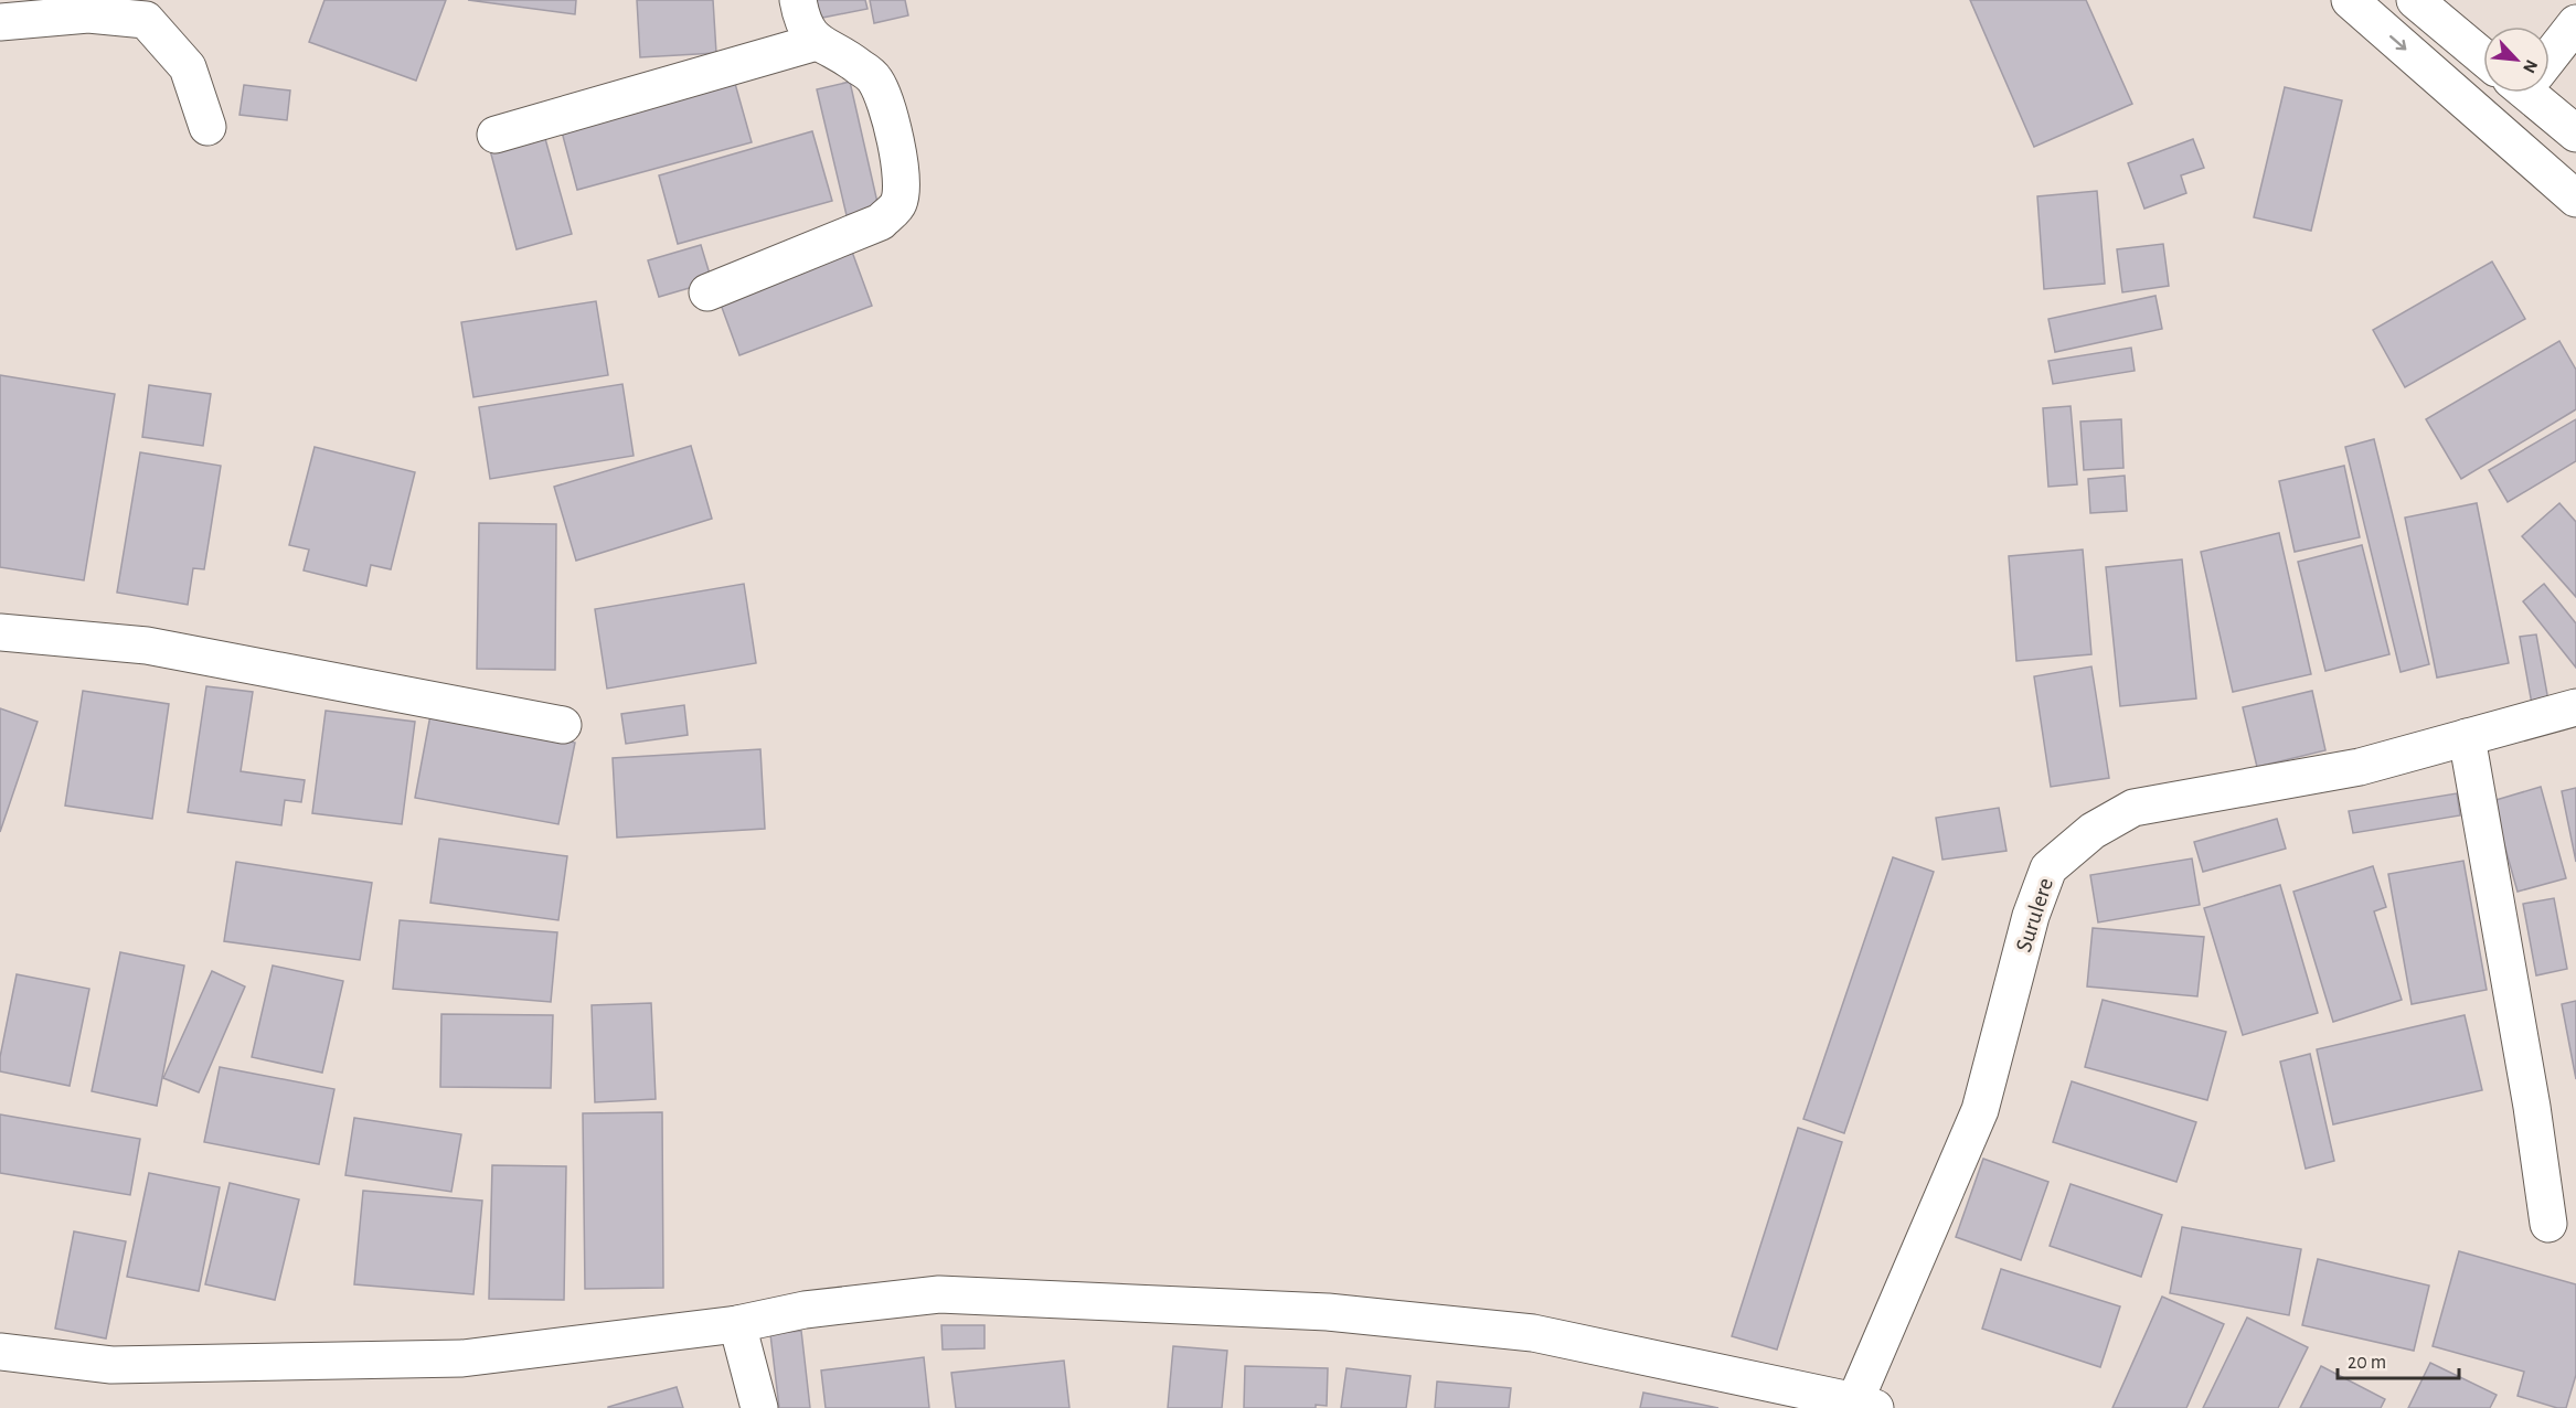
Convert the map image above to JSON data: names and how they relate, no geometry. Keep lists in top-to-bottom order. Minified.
{"streets":{"street":["Surulere"]},"scale_bar":"20 m","north":"bottom right"}
